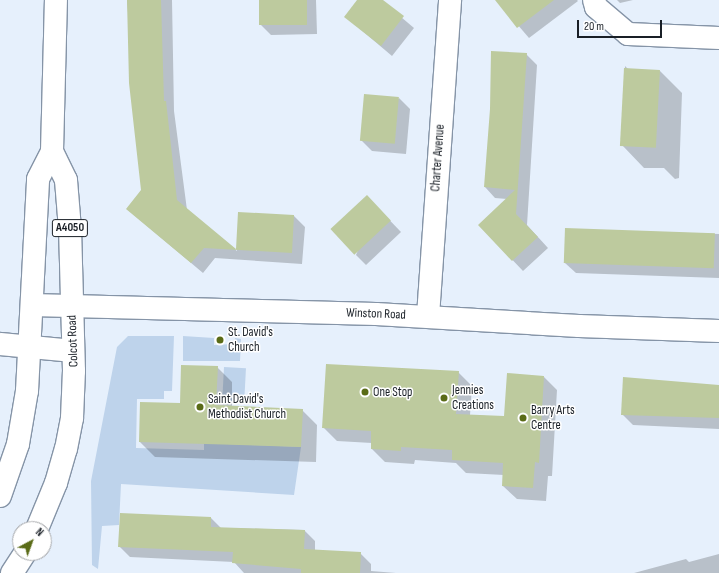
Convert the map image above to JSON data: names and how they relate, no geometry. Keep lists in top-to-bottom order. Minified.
{"streets":{"street":["Charter Avenue","A4050","Winston Road","Colcot Road"]},"crossings":[["Charter Avenue","Winston Road"],["Winston Road","Colcot Road"]],"places":["St. David's Church","One Stop","Jennies Creations","Saint David's Methodist Church","Barry Arts Centre"],"scale_bar":"20 m","north":"top right"}
